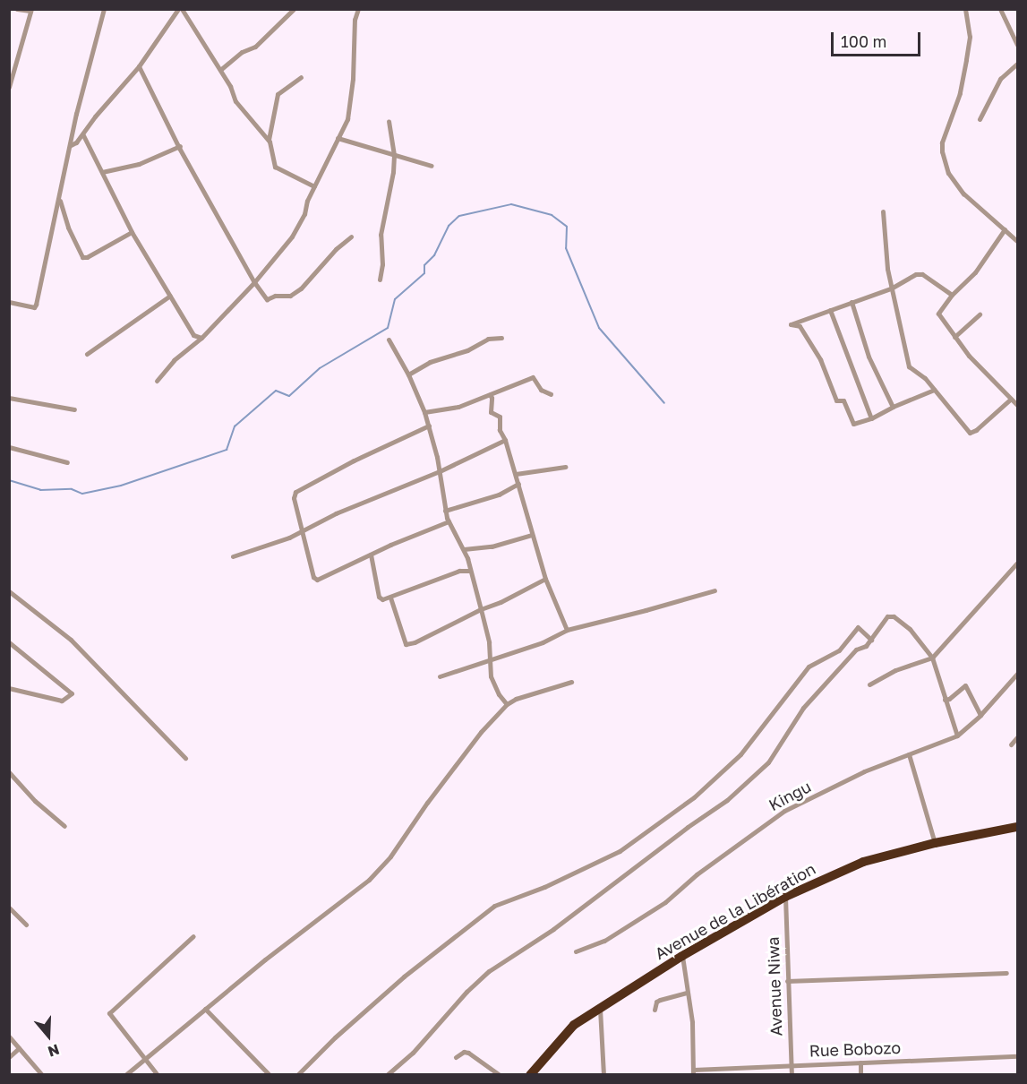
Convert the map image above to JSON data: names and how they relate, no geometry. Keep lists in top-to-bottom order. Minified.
{"streets":{"highway":["Avenue de la Libération"],"street":["Kingu","Avenue Niwa","Rue Bobozo"]},"crossings":[["Avenue de la Libération","Avenue Niwa"],["Avenue Niwa","Rue Bobozo"]],"scale_bar":"100 m","north":"bottom"}
